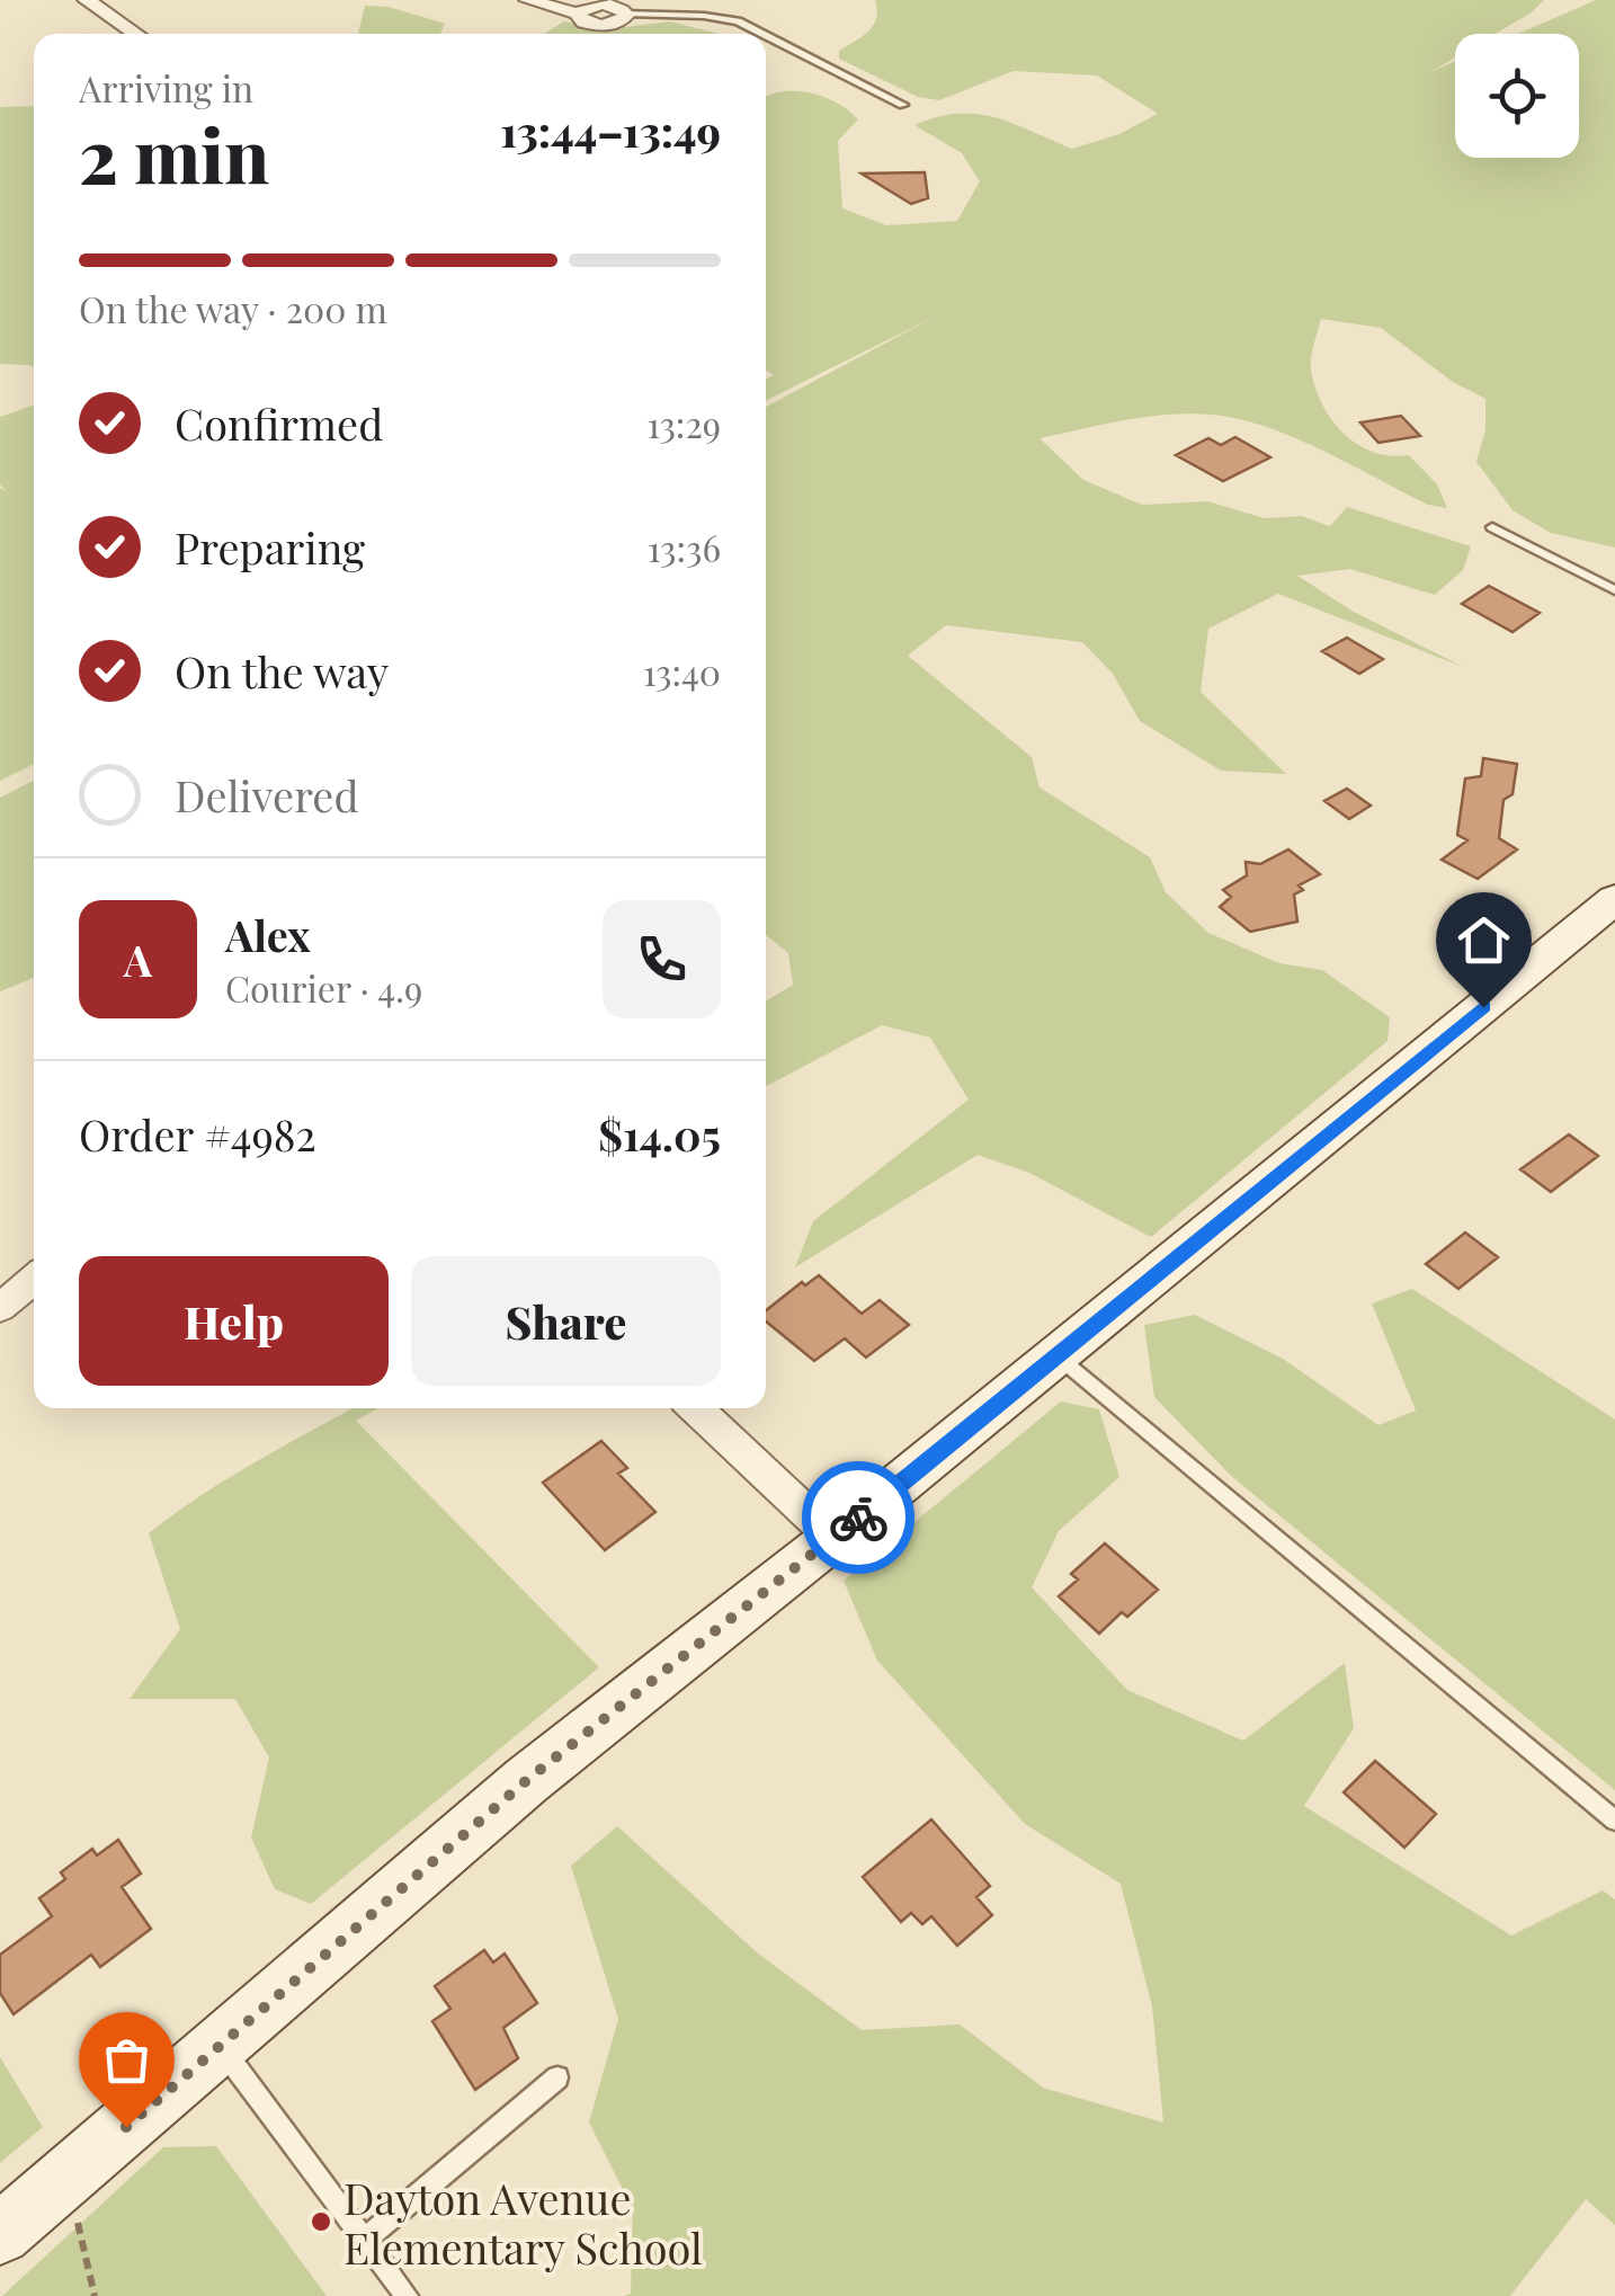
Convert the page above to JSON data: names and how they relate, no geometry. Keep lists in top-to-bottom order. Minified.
{"places":["Dayton Avenue Elementary School"],"page":{"heading":["2 min","Arriving in","13:44–13:49"],"panel":["Alex","Courier · 4.9","Order #4982","$14.05"],"bar":"On the way · 200 m","list":[["Confirmed","13:29"],["Preparing","13:36"],["On the way","13:40"],"Delivered"],"round":"A","buttons":["Help","Share"]}}
